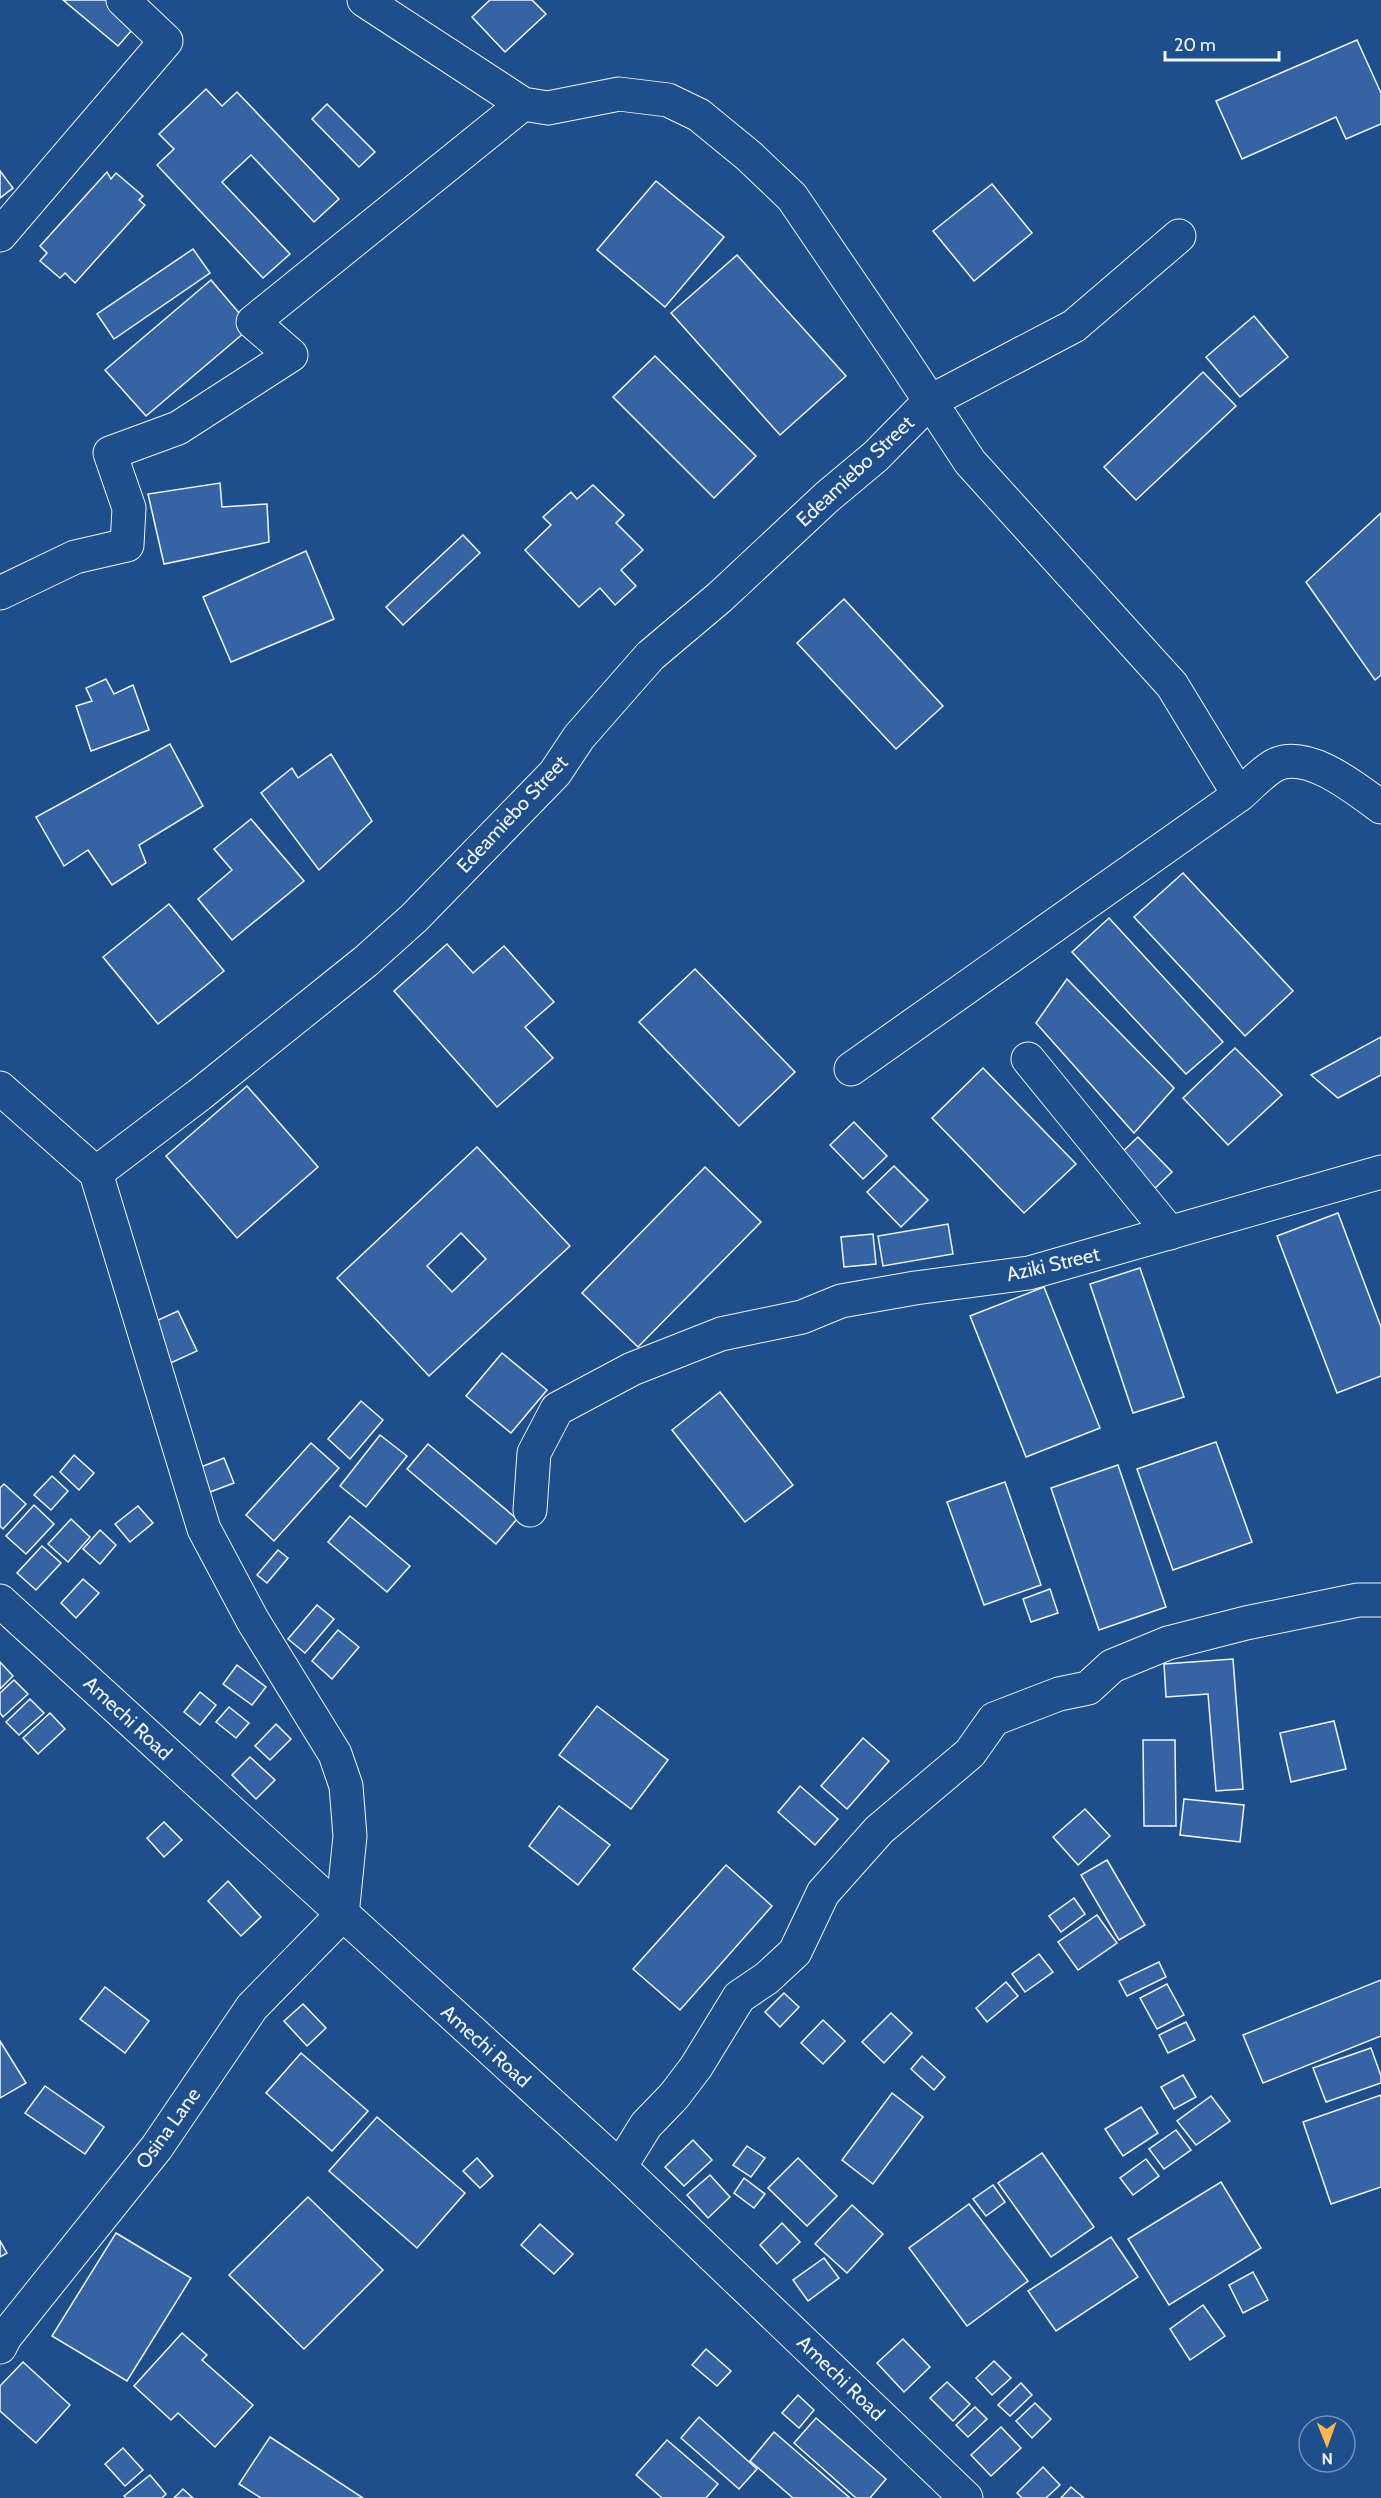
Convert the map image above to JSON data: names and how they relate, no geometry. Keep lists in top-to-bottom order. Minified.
{"streets":{"street":["Edeamiebo Street","Aziki Street","Amechi Road","Osina Lane"]},"crossings":[["Amechi Road","Osina Lane"]],"scale_bar":"20 m","north":"bottom"}
